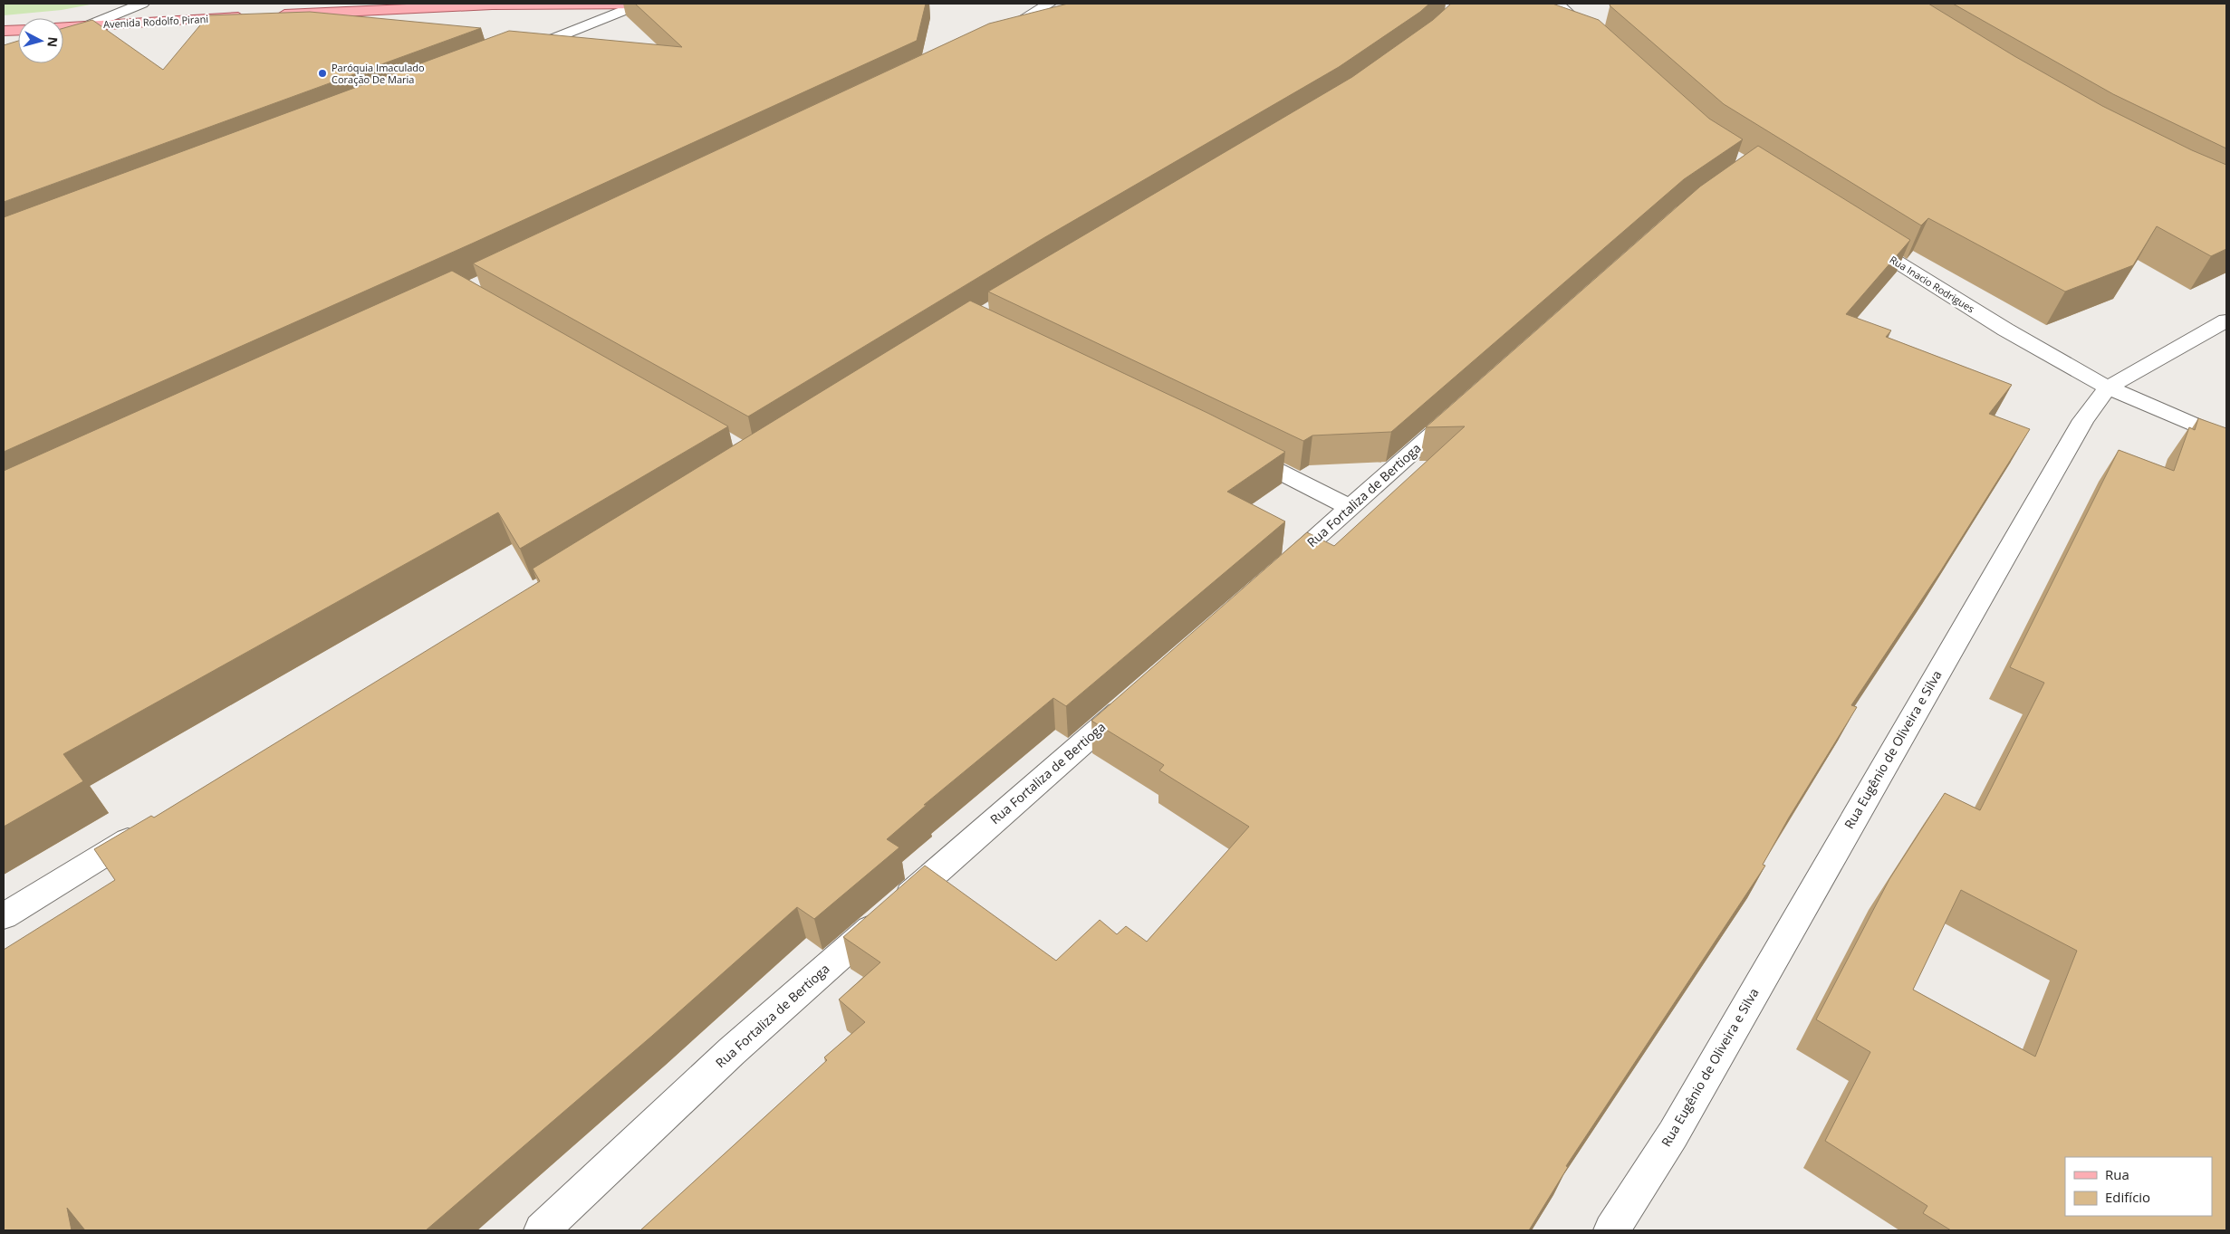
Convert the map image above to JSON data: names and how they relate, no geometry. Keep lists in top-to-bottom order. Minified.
{"streets":{"main road":["Avenida Rodolfo Pirani"],"street":["Rua Inacio Rodrigues","Rua Fortaliza de Bertioga","Rua Eugênio de Oliveira e Silva"]},"crossings":[["Rua Inacio Rodrigues","Rua Eugênio de Oliveira e Silva"]],"places":["Paróquia Imaculado Coração De Maria"],"legend":["Rua","Edifício"],"north":"right"}
